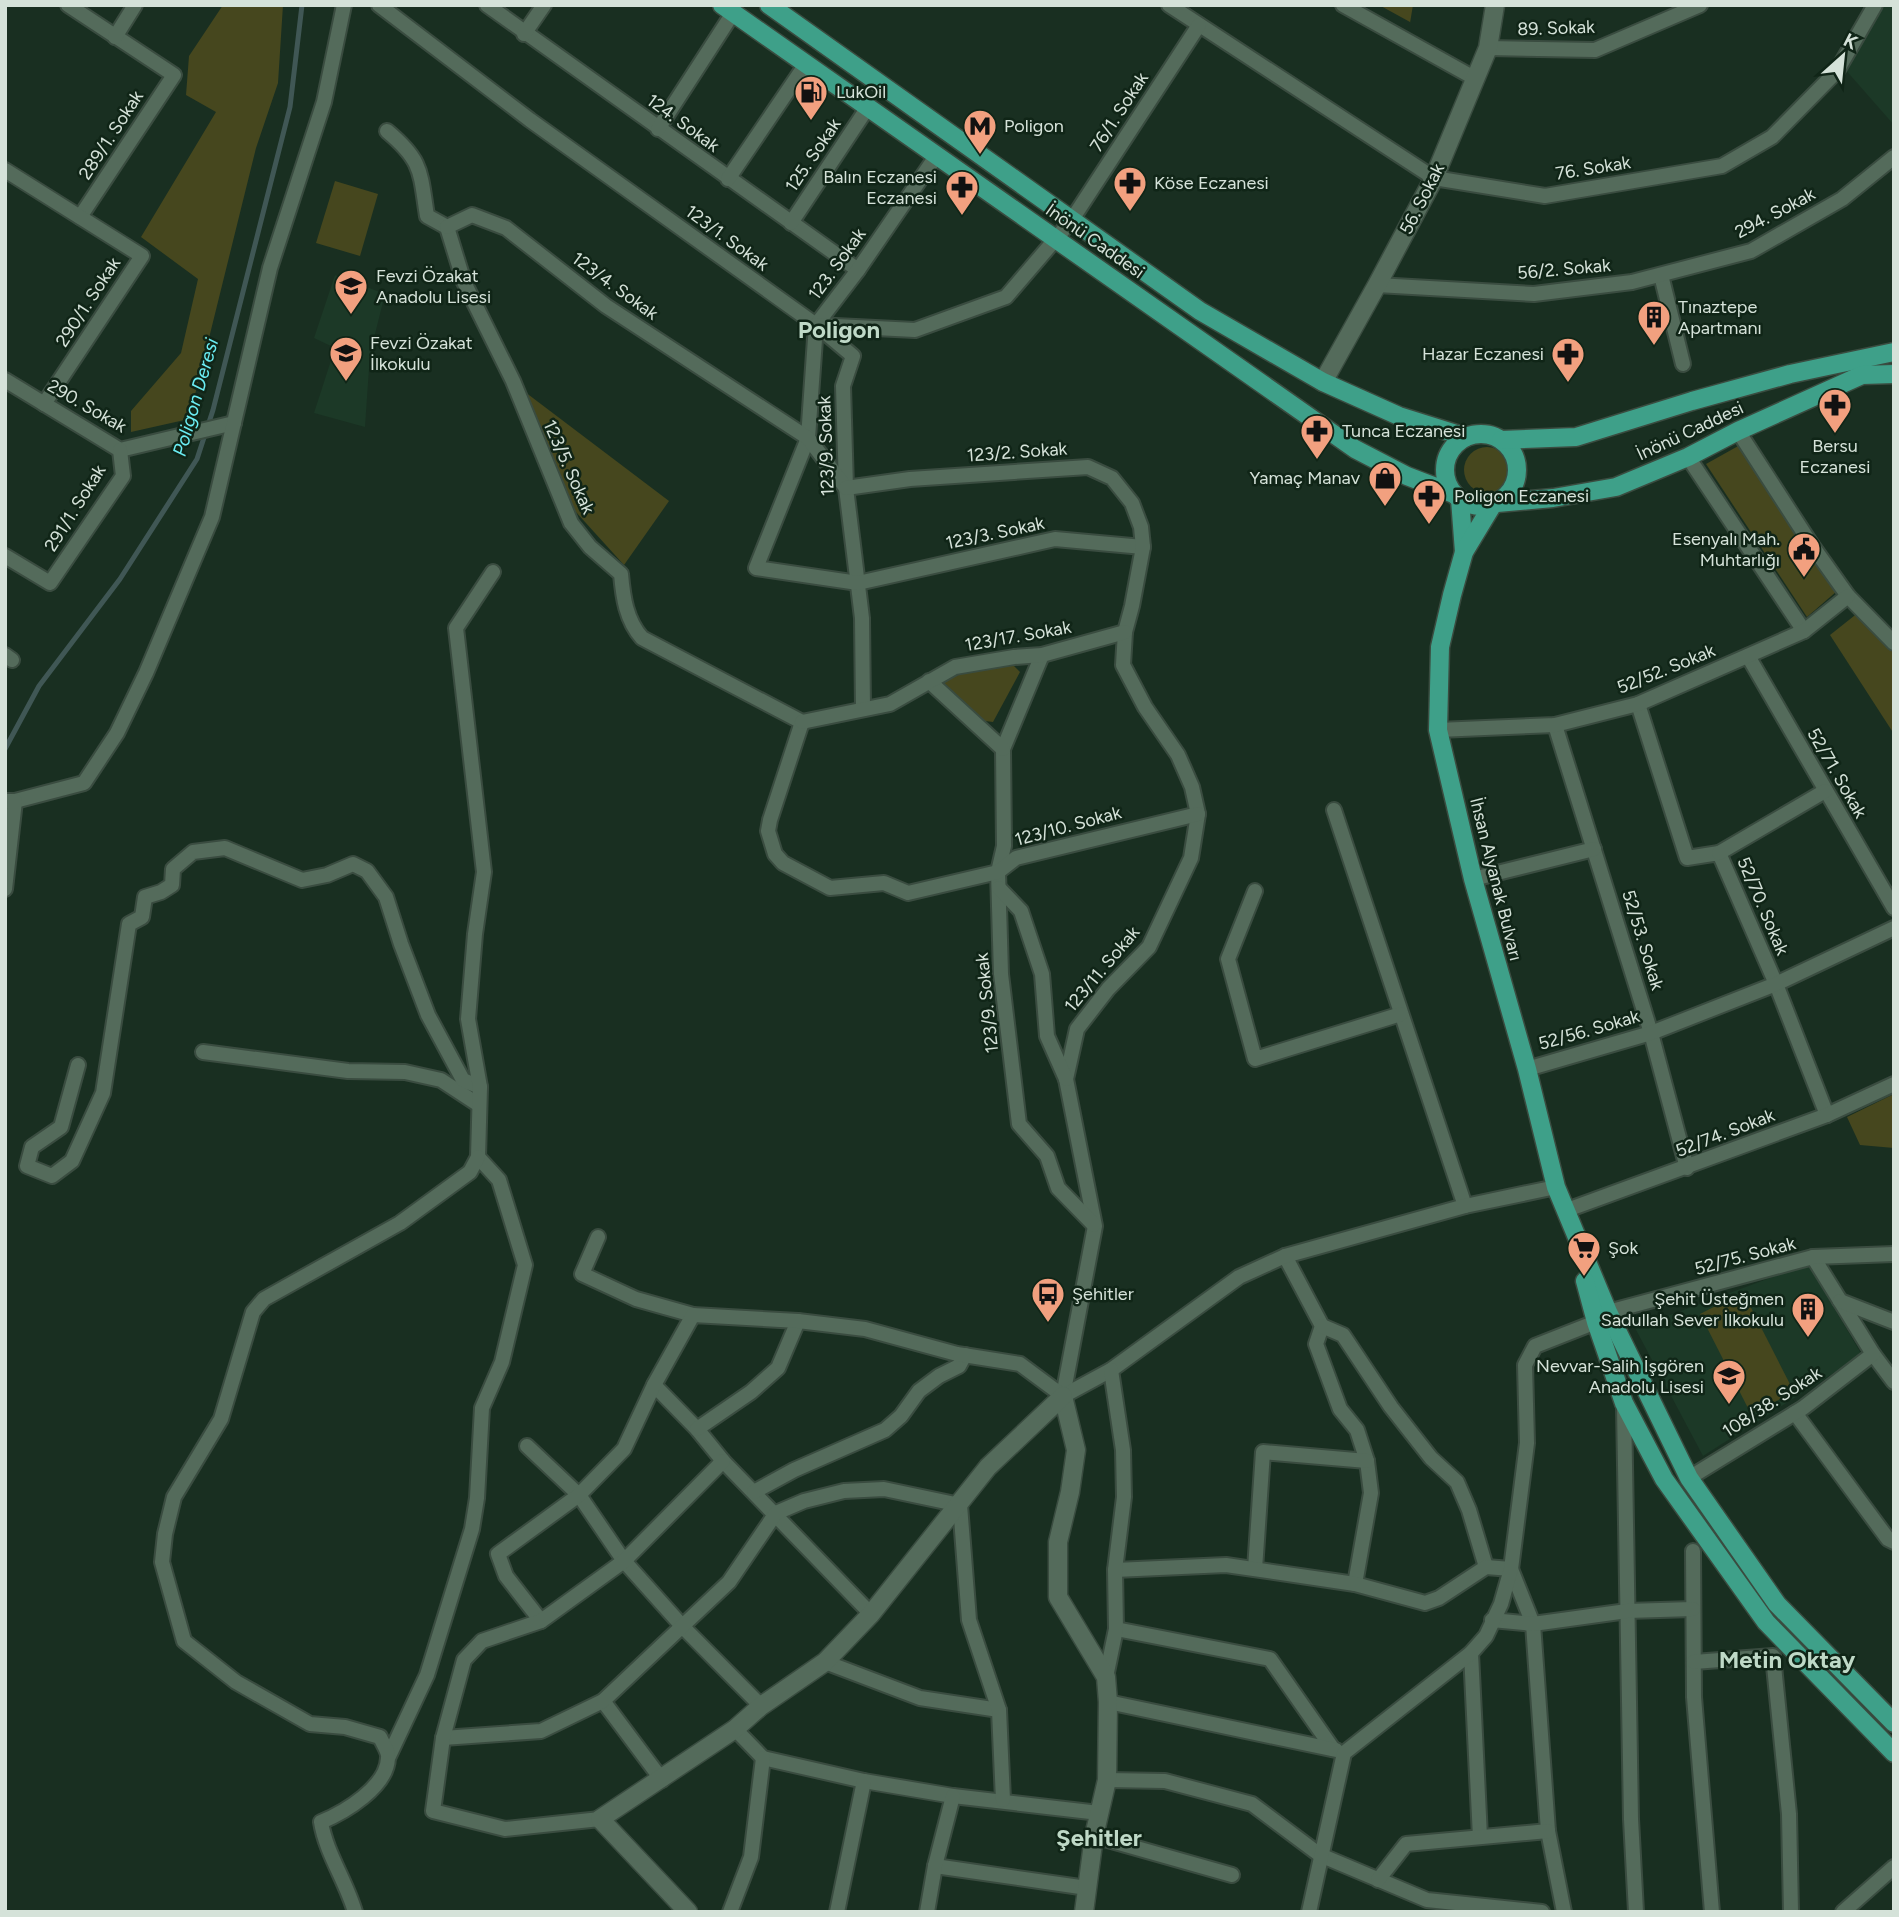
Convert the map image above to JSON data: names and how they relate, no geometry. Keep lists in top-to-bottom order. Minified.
{"streets":{"main road":["İnönü Caddesi","İhsan Alyanak Bulvarı"],"street":["89. Sokak","76/1. Sokak","124. Sokak","289/1. Sokak","125. Sokak","76. Sokak","56. Sokak","294. Sokak","123/1. Sokak","123. Sokak","56/2. Sokak","123/4. Sokak","290/1. Sokak","290. Sokak","123/9. Sokak","123/2. Sokak","123/5. Sokak","291/1. Sokak","123/3. Sokak","123/17. Sokak","52/52. Sokak","52/71. Sokak","123/10. Sokak","52/70. Sokak","52/53. Sokak","123/11. Sokak","52/56. Sokak","52/74. Sokak","52/75. Sokak","108/38. Sokak"]},"crossings":[["89. Sokak","56. Sokak"],["76/1. Sokak","76. Sokak"],["76/1. Sokak","İnönü Caddesi"],["124. Sokak","125. Sokak"],["124. Sokak","123. Sokak"],["289/1. Sokak","290/1. Sokak"],["125. Sokak","İnönü Caddesi"],["76. Sokak","56. Sokak"],["56. Sokak","İnönü Caddesi"],["56. Sokak","56/2. Sokak"],["294. Sokak","56/2. Sokak"],["123/1. Sokak","123. Sokak"],["123/1. Sokak","123/9. Sokak"],["İnönü Caddesi","123. Sokak"],["123. Sokak","123/4. Sokak"],["123. Sokak","123/9. Sokak"],["123. Sokak","123/3. Sokak"],["123/4. Sokak","123/9. Sokak"],["123/4. Sokak","123/2. Sokak"],["123/4. Sokak","123/5. Sokak"],["290/1. Sokak","290. Sokak"],["290. Sokak","291/1. Sokak"],["123/9. Sokak","123/2. Sokak"],["123/9. Sokak","123/5. Sokak"],["123/9. Sokak","123/3. Sokak"],["123/9. Sokak","123/17. Sokak"],["123/9. Sokak","123/10. Sokak"],["123/9. Sokak","123/11. Sokak"],["123/2. Sokak","123/3. Sokak"],["123/2. Sokak","123/11. Sokak"],["123/5. Sokak","123/17. Sokak"],["123/5. Sokak","123/10. Sokak"],["123/3. Sokak","123/11. Sokak"],["123/17. Sokak","123/10. Sokak"],["123/17. Sokak","123/11. Sokak"],["52/52. Sokak","52/71. Sokak"],["52/52. Sokak","İhsan Alyanak Bulvarı"],["52/52. Sokak","52/70. Sokak"],["52/52. Sokak","52/53. Sokak"],["123/10. Sokak","123/11. Sokak"],["İhsan Alyanak Bulvarı","52/56. Sokak"],["İhsan Alyanak Bulvarı","52/74. Sokak"],["İhsan Alyanak Bulvarı","52/75. Sokak"],["52/70. Sokak","52/56. Sokak"],["52/70. Sokak","52/74. Sokak"],["52/53. Sokak","52/56. Sokak"],["52/53. Sokak","52/74. Sokak"]],"districts":["Poligon","Metin Oktay","Şehitler"],"water":["Poligon Deresi"],"places":{"fuel station":["LukOil"],"metro station":["Poligon"],"pharmacy":["Köse Eczanesi","Balın Eczanesi Eczanesi","Hazar Eczanesi","Bersu Eczanesi","Tunca Eczanesi","Poligon Eczanesi"],"school or university":["Fevzi Özakat Anadolu Lisesi","Fevzi Özakat İlkokulu","Nevvar-Salih İşgören Anadolu Lisesi"],"building":["Tınaztepe Apartmanı","Şehit Üsteğmen Sadullah Sever İlkokulu"],"shop":["Yamaç Manav"],"public building":["Esenyalı Mah. Muhtarlığı"],"supermarket":["Şok"],"bus stop":["Şehitler"]},"north":"top right"}
